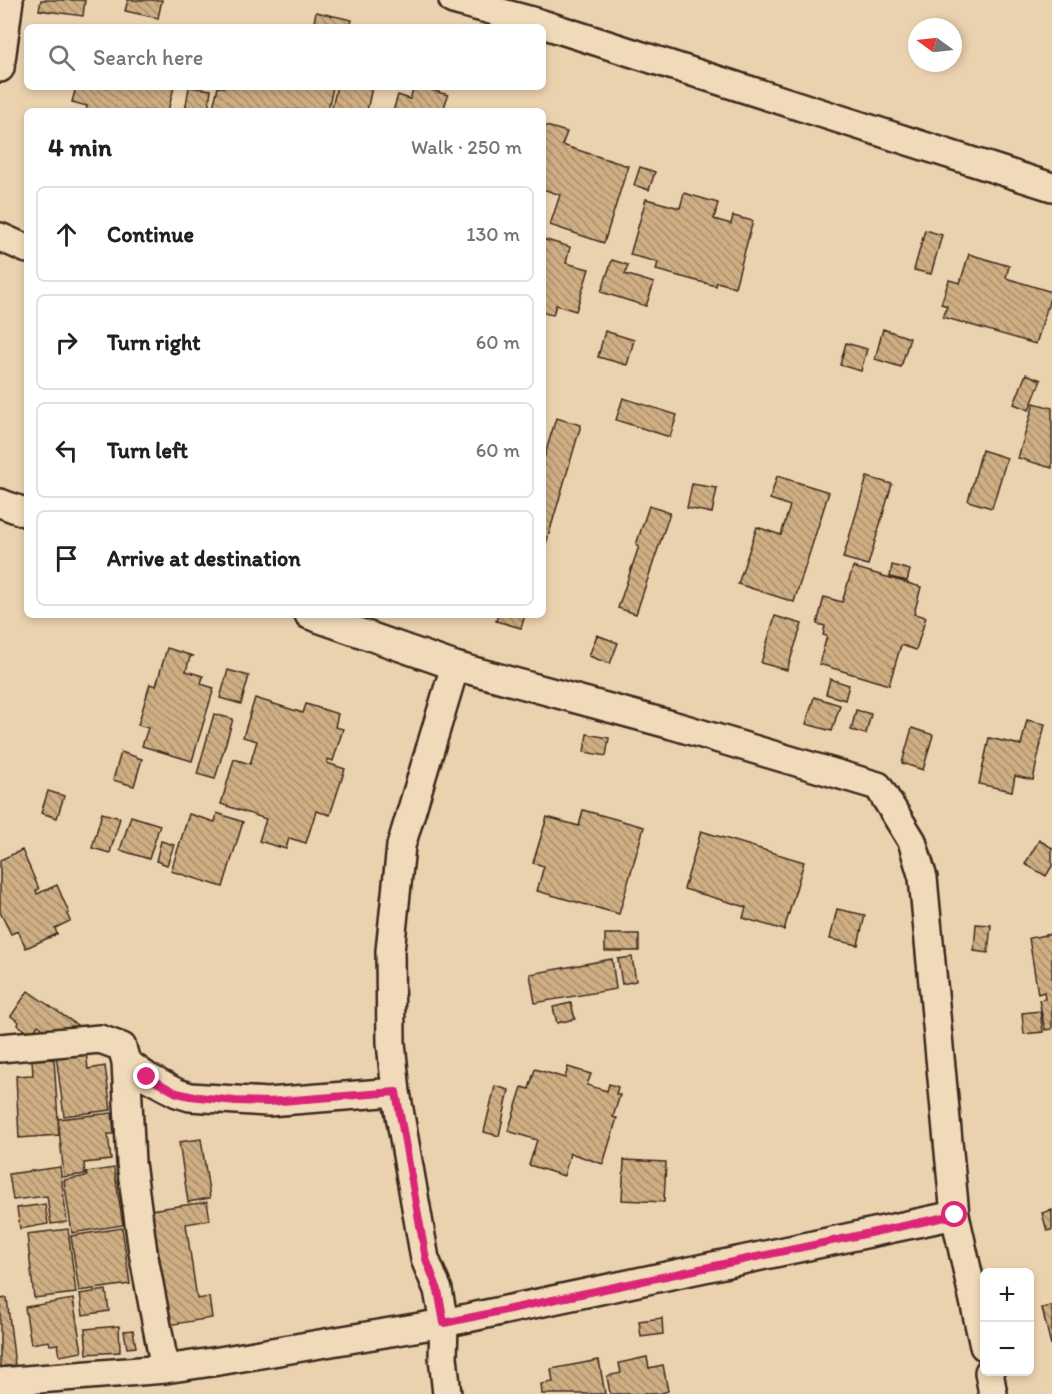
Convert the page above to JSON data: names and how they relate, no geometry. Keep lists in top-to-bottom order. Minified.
{"north":"left","page":{"search":"Search here","heading":["4 min","Walk · 250 m"],"list":[["Continue","130 m"],["Turn right","60 m"],["Turn left","60 m"],"Arrive at destination"],"map_buttons":["+","−"]}}
